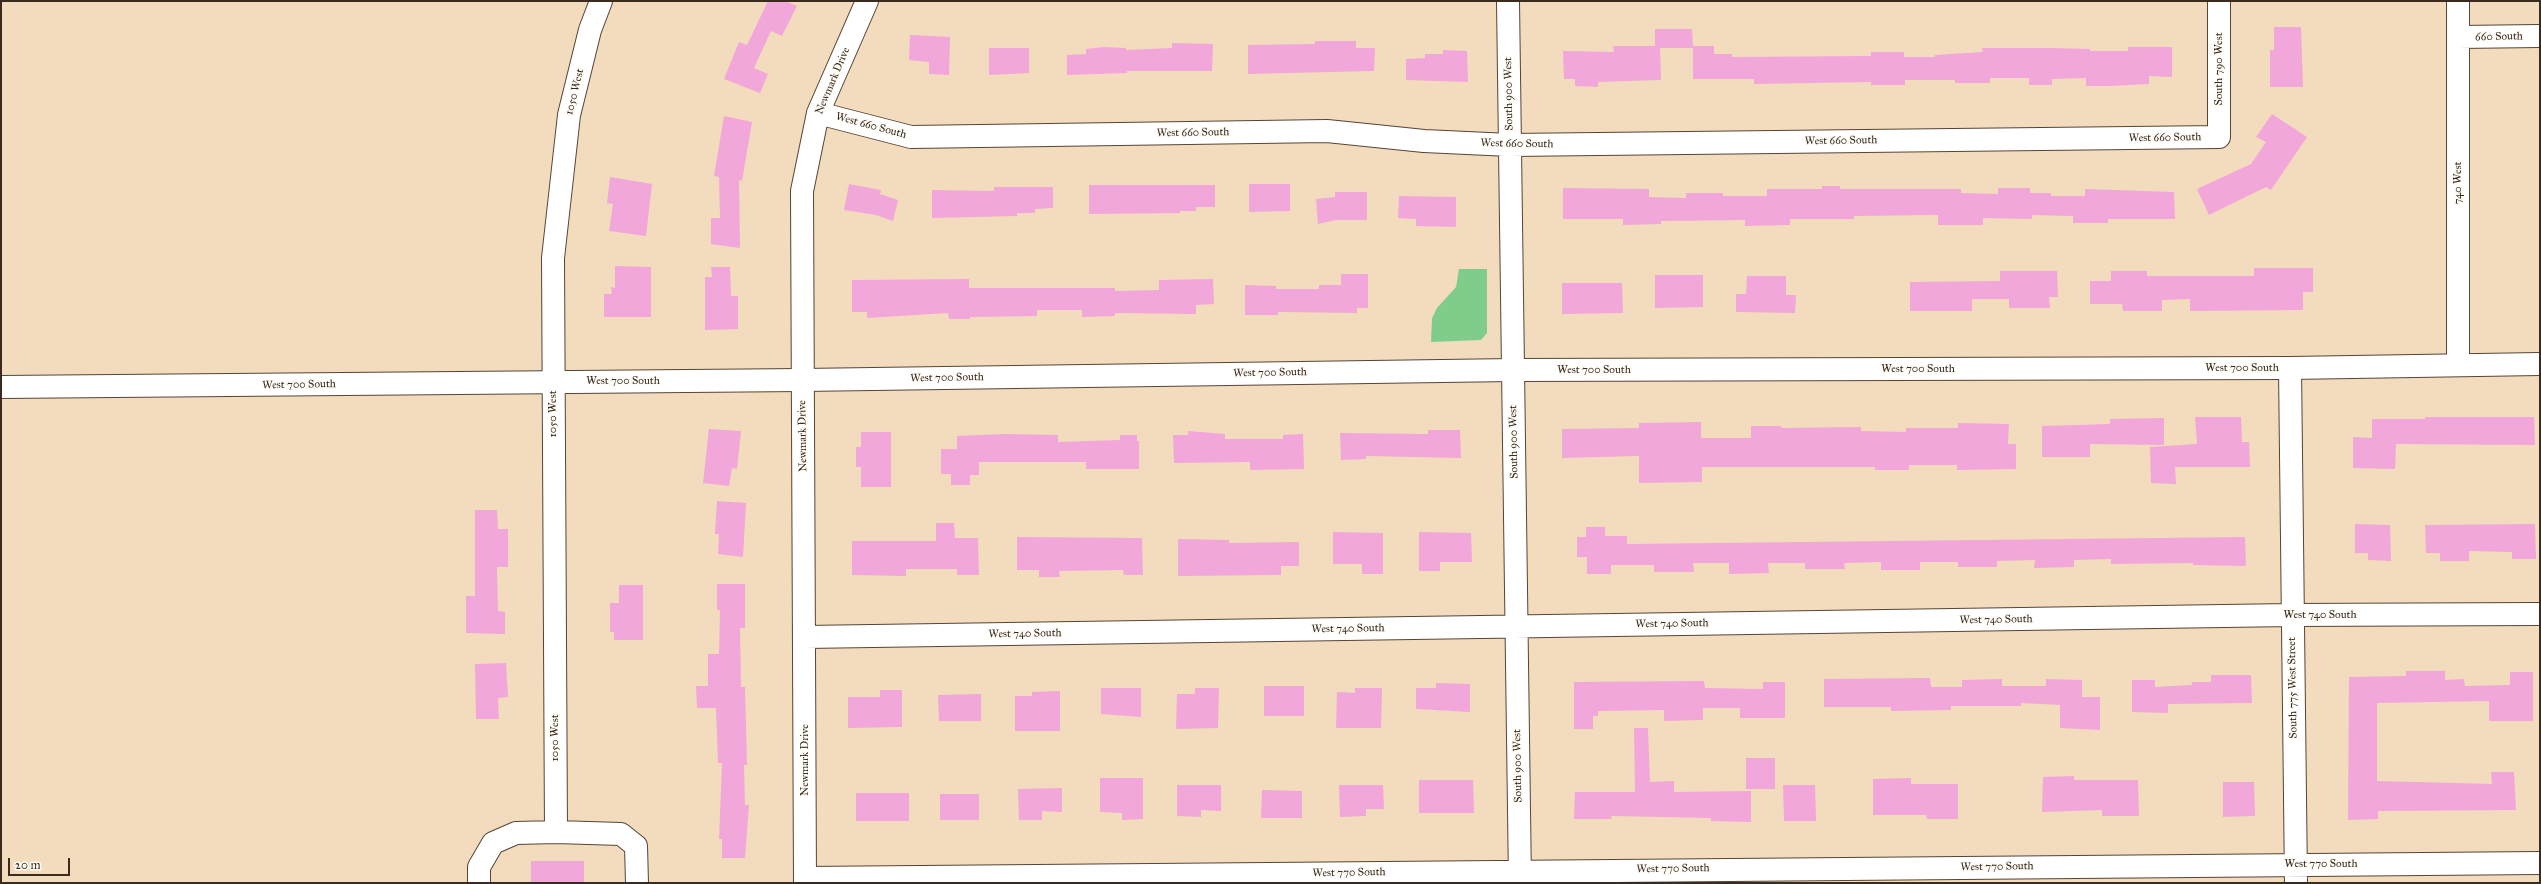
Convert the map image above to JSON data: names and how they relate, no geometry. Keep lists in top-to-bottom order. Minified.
{"streets":{"street":["660 South","South 790 West","Newmark Drive","1050 West","South 900 West","West 660 South","740 West","West 700 South","West 740 South","South 775 West Street","West 770 South"]},"crossings":[["660 South","740 West"],["South 790 West","West 660 South"],["Newmark Drive","West 660 South"],["Newmark Drive","West 700 South"],["Newmark Drive","West 740 South"],["Newmark Drive","West 770 South"],["1050 West","West 700 South"],["South 900 West","West 660 South"],["South 900 West","West 700 South"],["South 900 West","West 740 South"],["South 900 West","West 770 South"],["740 West","West 700 South"],["West 700 South","South 775 West Street"],["West 740 South","South 775 West Street"],["South 775 West Street","West 770 South"]],"scale_bar":"20 m"}
